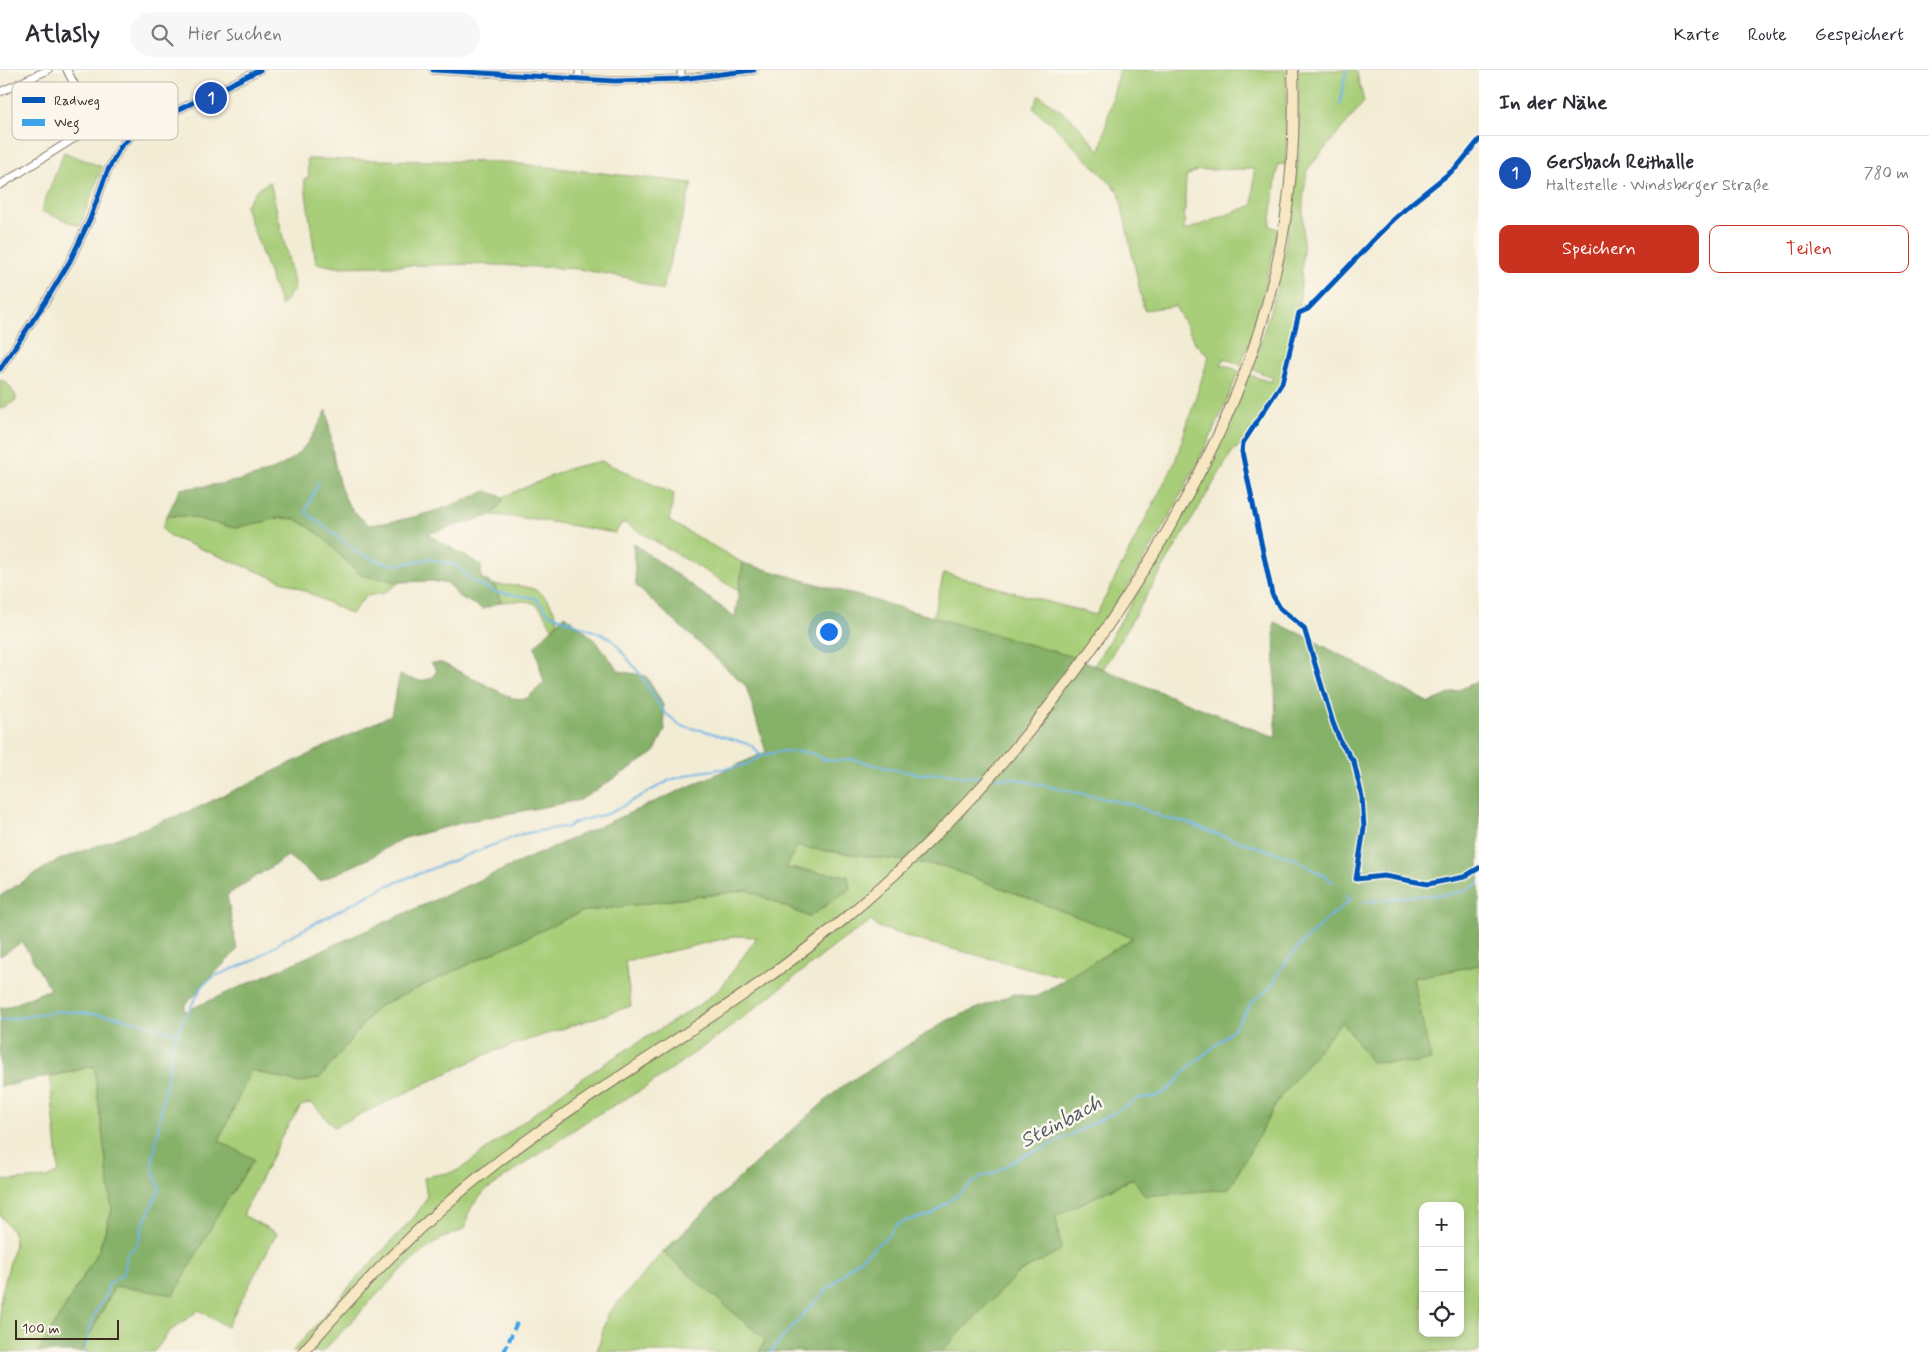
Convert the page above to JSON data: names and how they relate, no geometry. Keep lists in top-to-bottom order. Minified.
{"water":["Steinbach"],"legend":["Radweg","Weg"],"scale_bar":"100 m","page":{"header":"Atlasly","search":"Hier suchen","nav":["Karte","Route","Gespeichert"],"heading":"In der Nähe","pins":"1","list":[{"mark":"1","name":"Gersbach Reithalle","note":"Haltestelle · Windsberger Straße","value":"780 m"}],"buttons":["Speichern","Teilen"],"map_buttons":["+","−"],"scale":"100 m"}}
